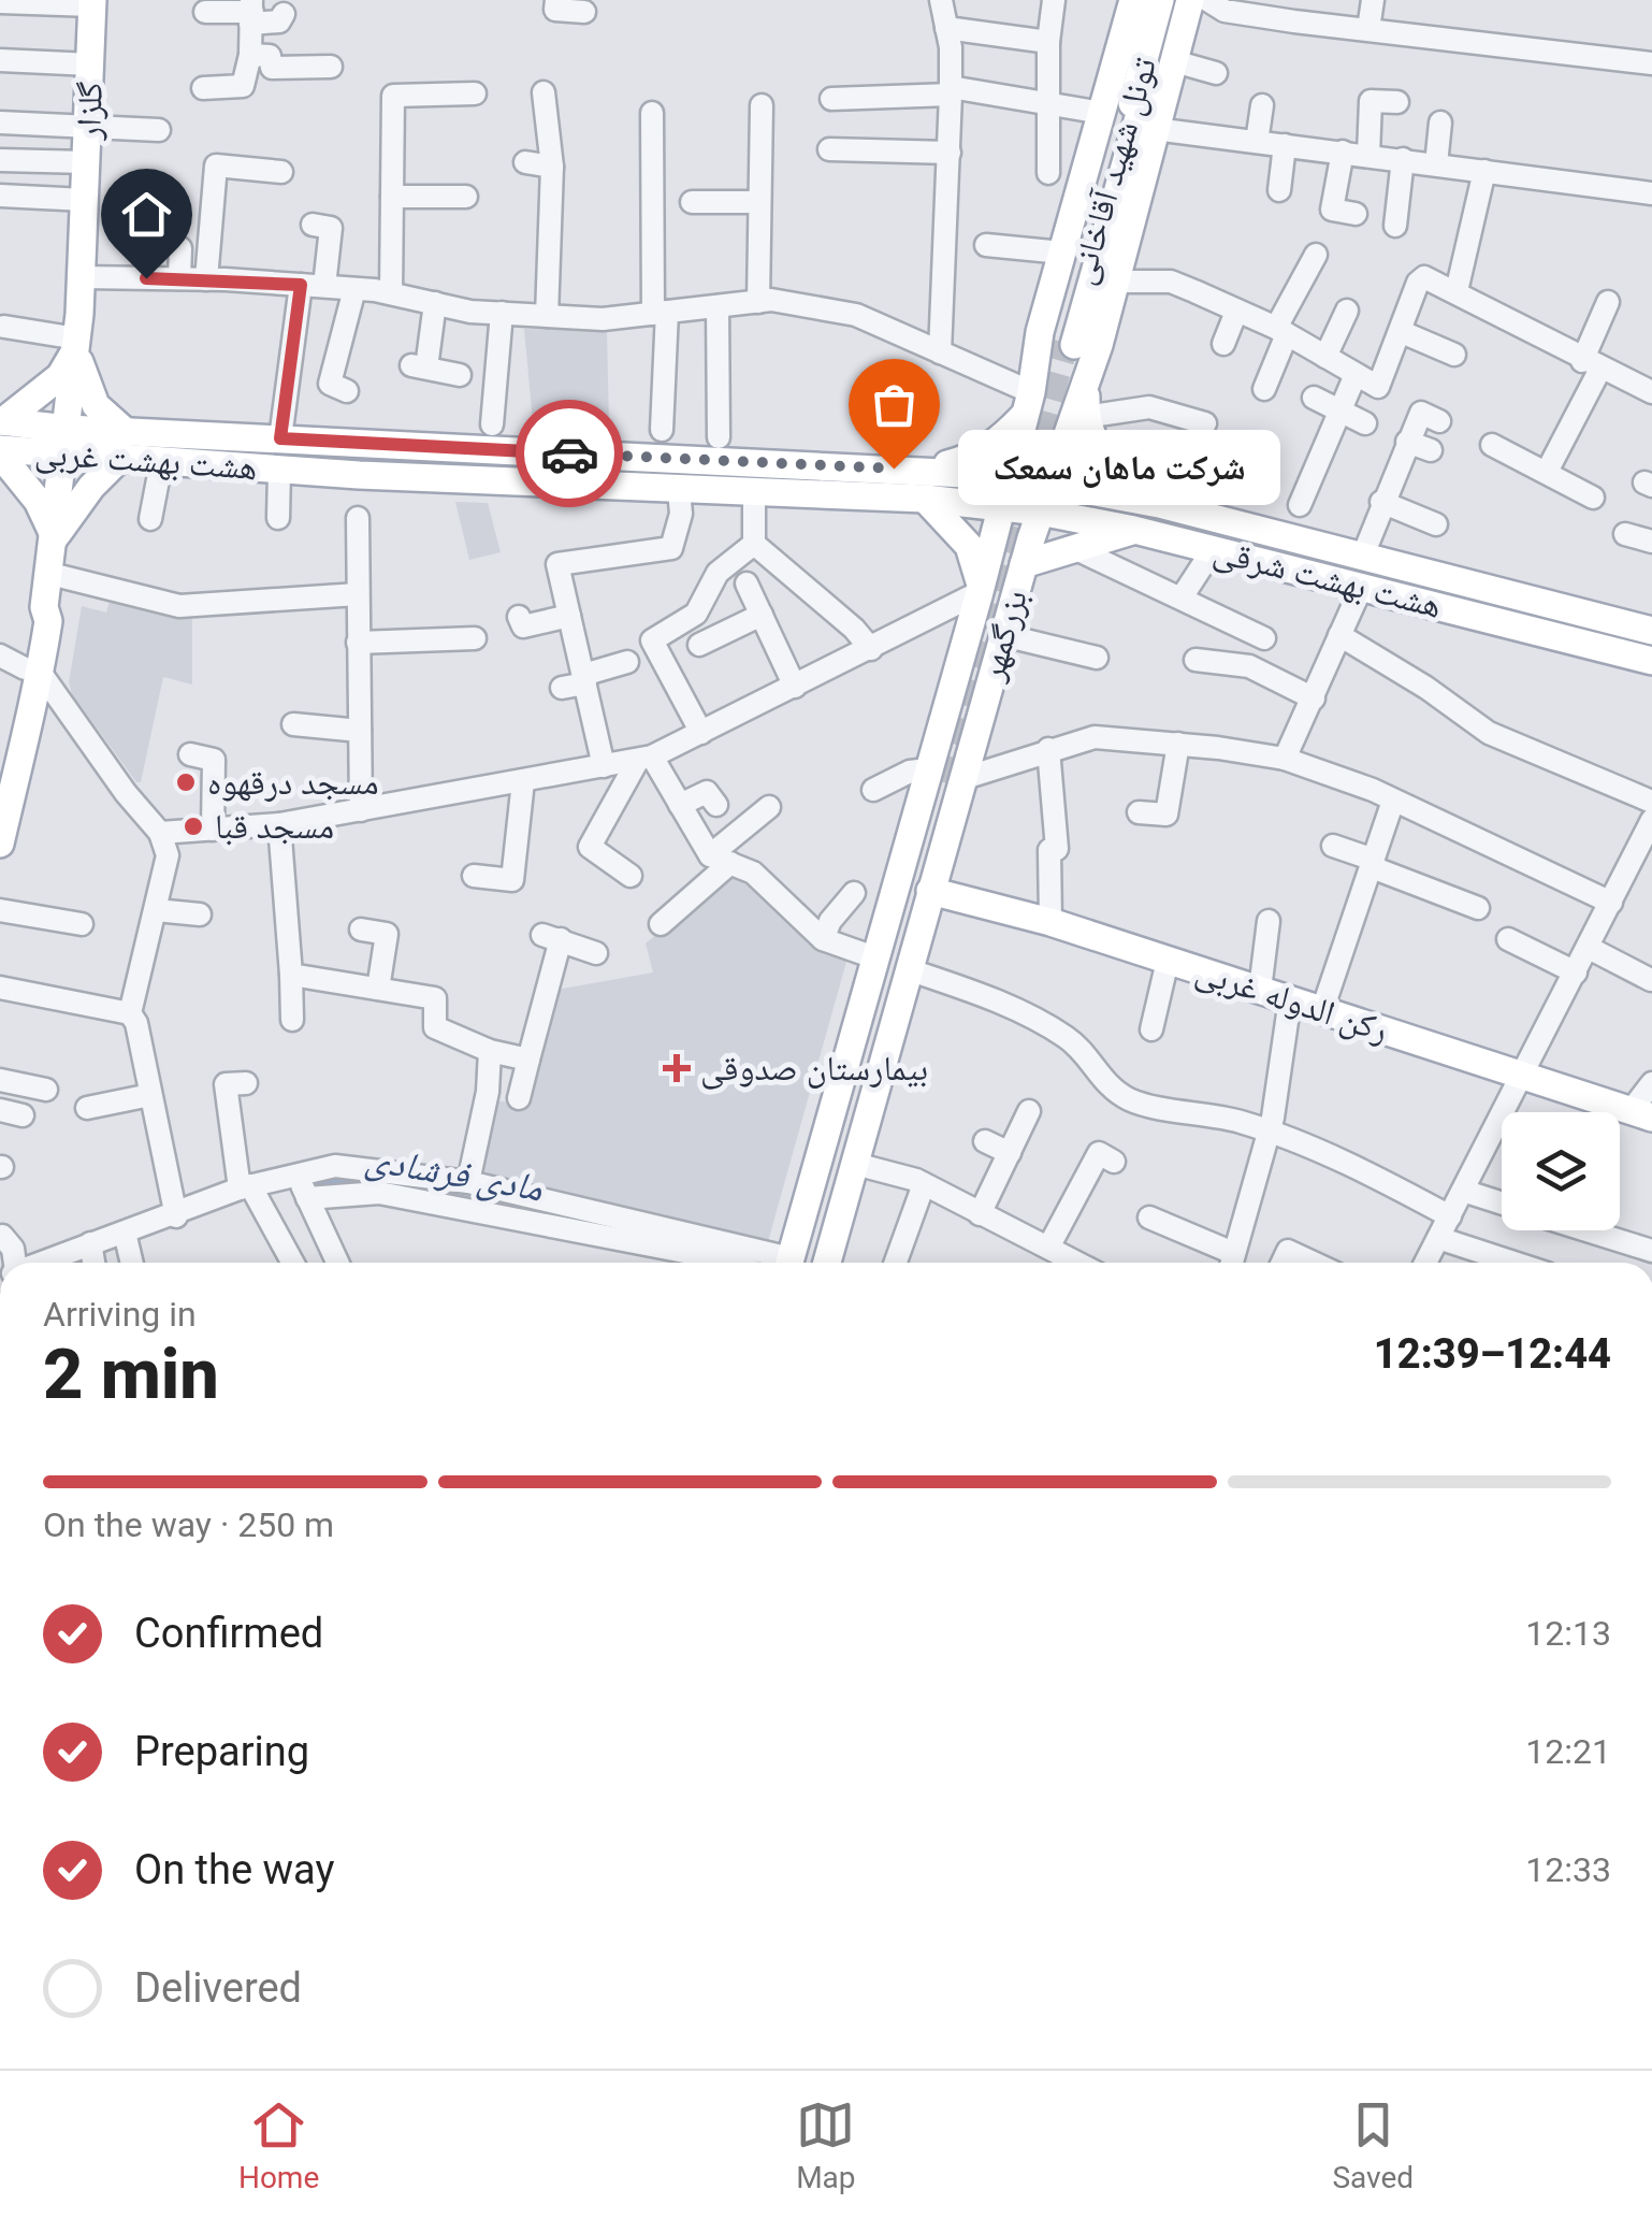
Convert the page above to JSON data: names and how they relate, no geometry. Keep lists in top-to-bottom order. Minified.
{"streets":{"main road":["گلزار","تونل شهید آقاخانی","هشت بهشت غربی","هشت بهشت شرقی","بزرگمهر","رکن الدوله غربی"]},"crossings":[["گلزار","هشت بهشت غربی"],["تونل شهید آقاخانی","بزرگمهر"],["هشت بهشت غربی","هشت بهشت شرقی"],["هشت بهشت غربی","بزرگمهر"],["هشت بهشت شرقی","بزرگمهر"],["بزرگمهر","رکن الدوله غربی"]],"water":["مادی فرشادی"],"places":{"other":["شرکت ماهان سمعک","مسجد درقهوه","مسجد قبا"],"health":["بیمارستان صدوقی"]},"page":{"bubble":"شرکت ماهان سمعک","heading":["2 min","Arriving in","12:39–12:44"],"bar":"On the way · 250 m","list":[["Confirmed","12:13"],["Preparing","12:21"],["On the way","12:33"],"Delivered"],"tabs":["Home","Map","Saved"]}}
